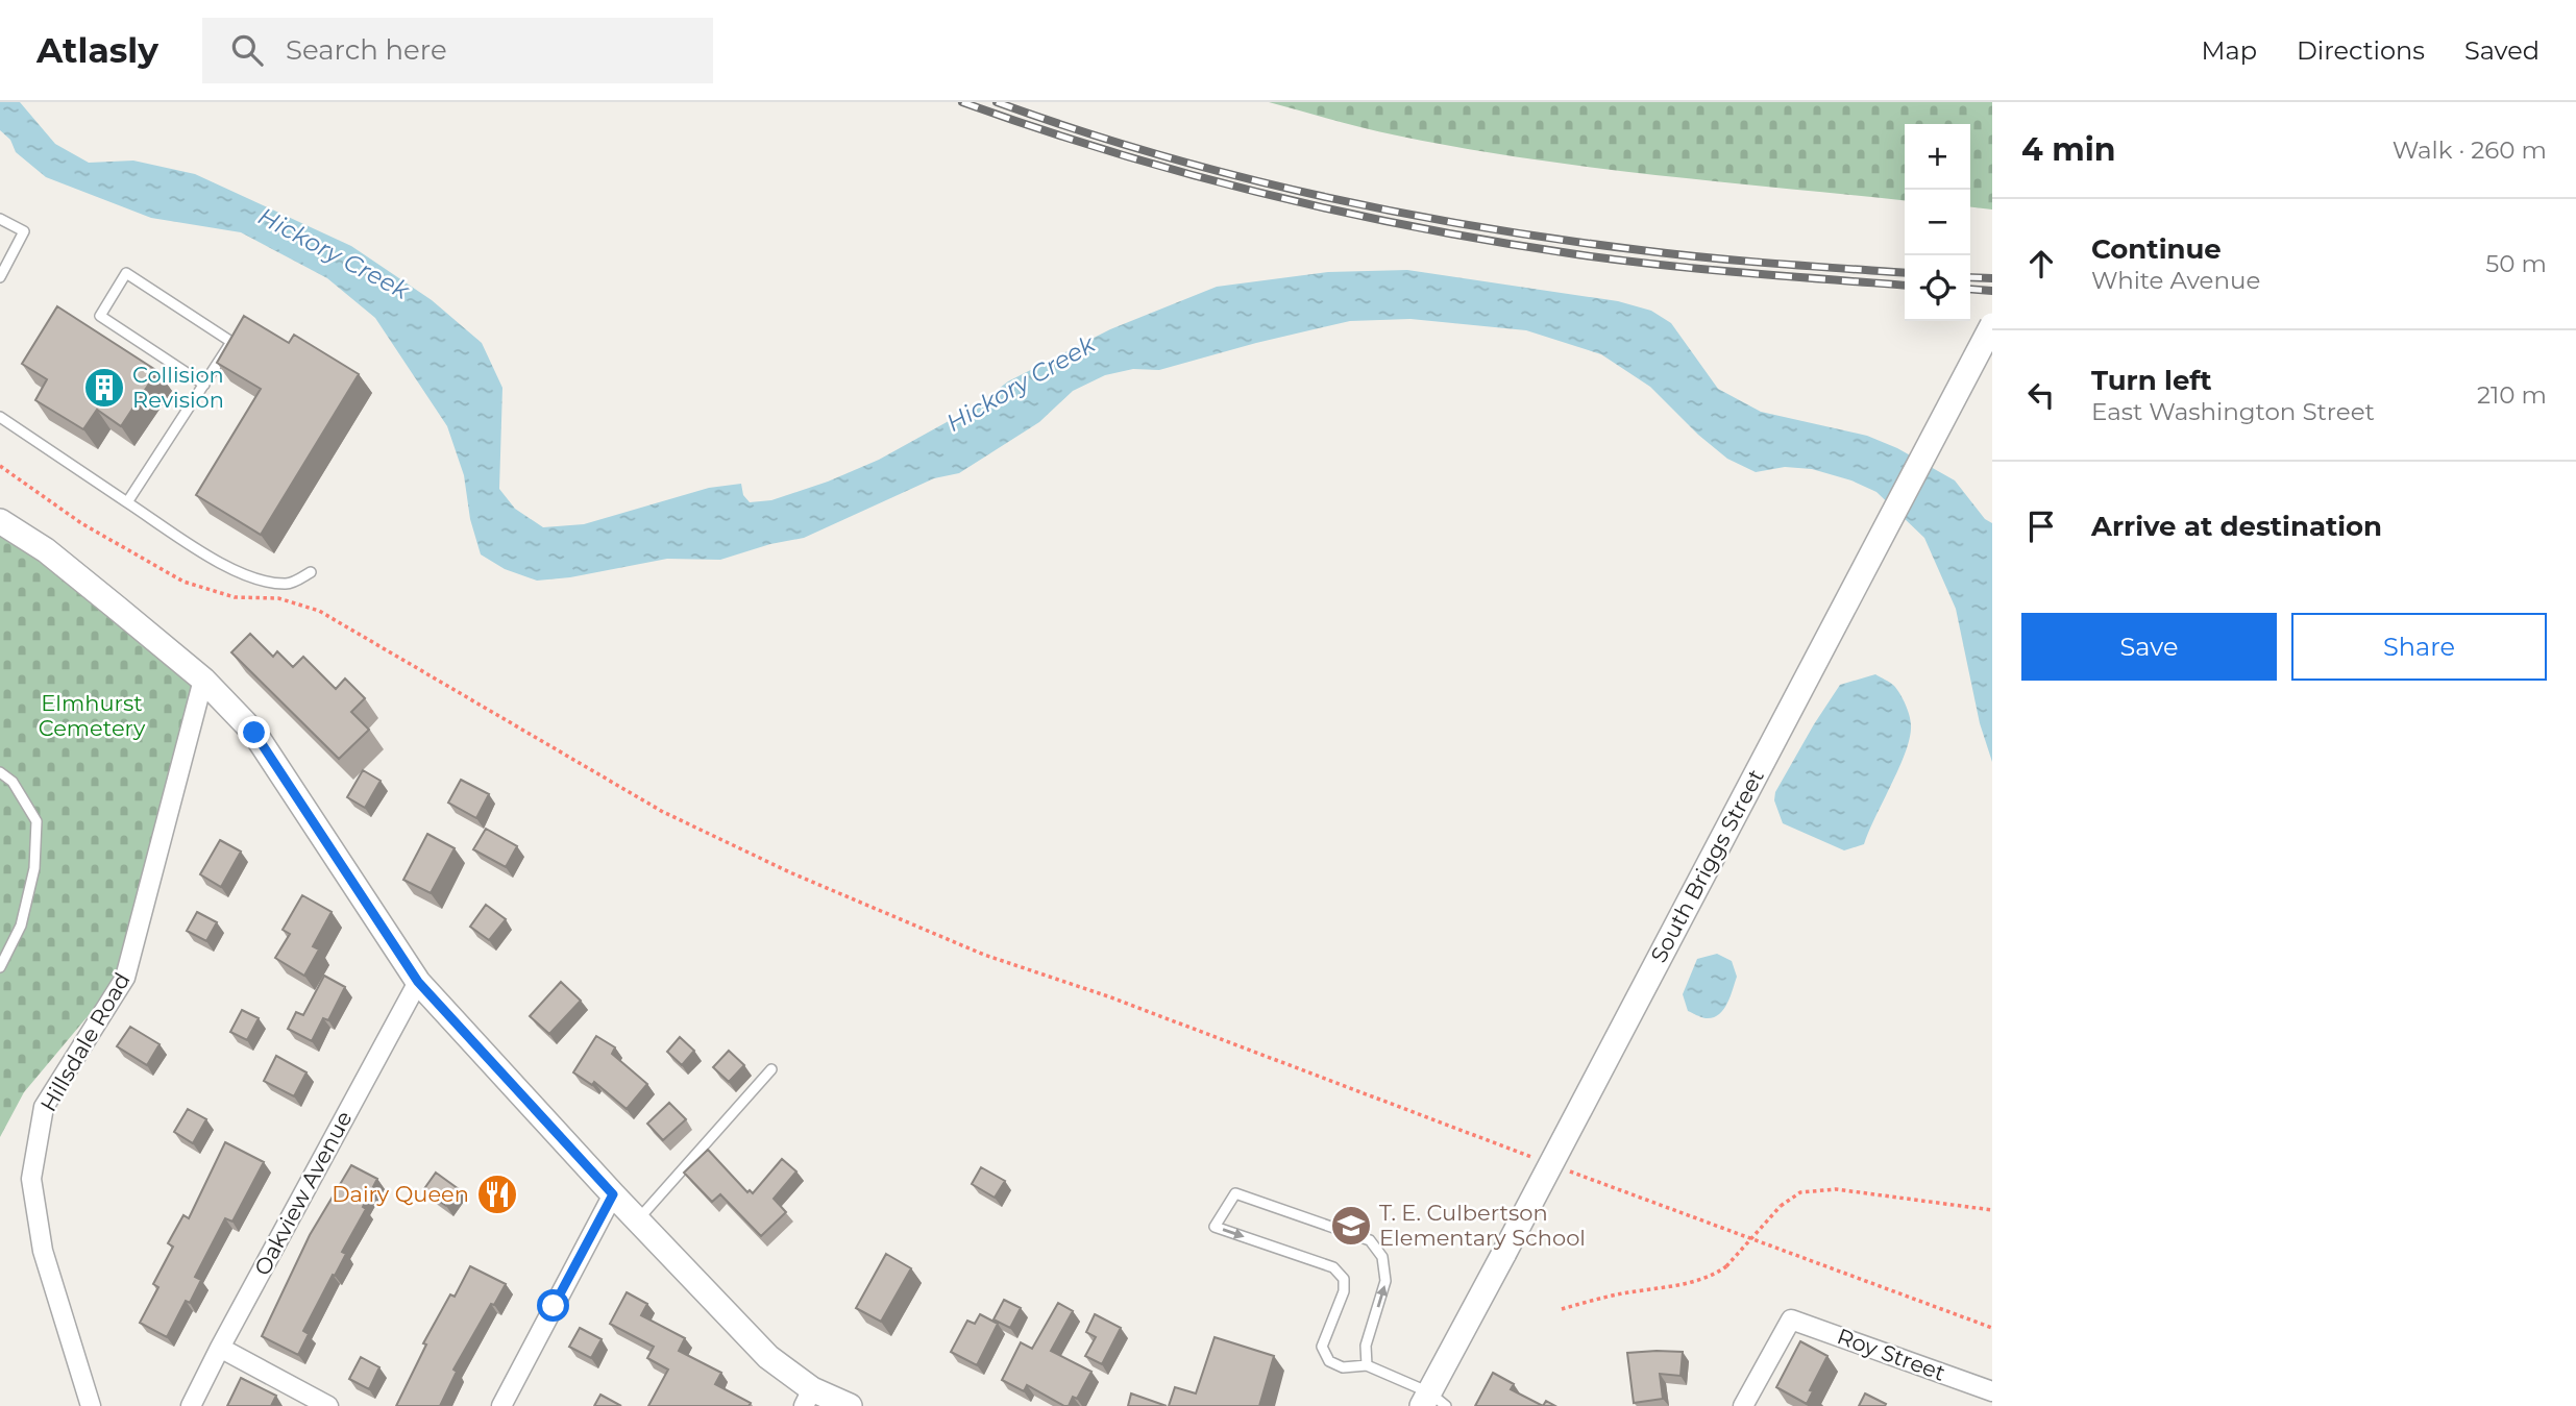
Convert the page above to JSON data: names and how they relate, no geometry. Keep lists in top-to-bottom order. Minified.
{"streets":{"street":["South Briggs Street","Hillsdale Road","Oakview Avenue","Roy Street"]},"water":["Hickory Creek"],"parks":["Elmhurst Cemetery"],"places":{"building":["Collision Revision"],"restaurant":["Dairy Queen"],"school or university":["T. E. Culbertson Elementary School"]},"page":{"header":"Atlasly","search":"Search here","nav":["Map","Directions","Saved"],"heading":["4 min","Walk · 260 m"],"map_buttons":["+","−"],"list":[["Continue","White Avenue","50 m"],["Turn left","East Washington Street","210 m"],"Arrive at destination"],"buttons":["Save","Share"]}}
